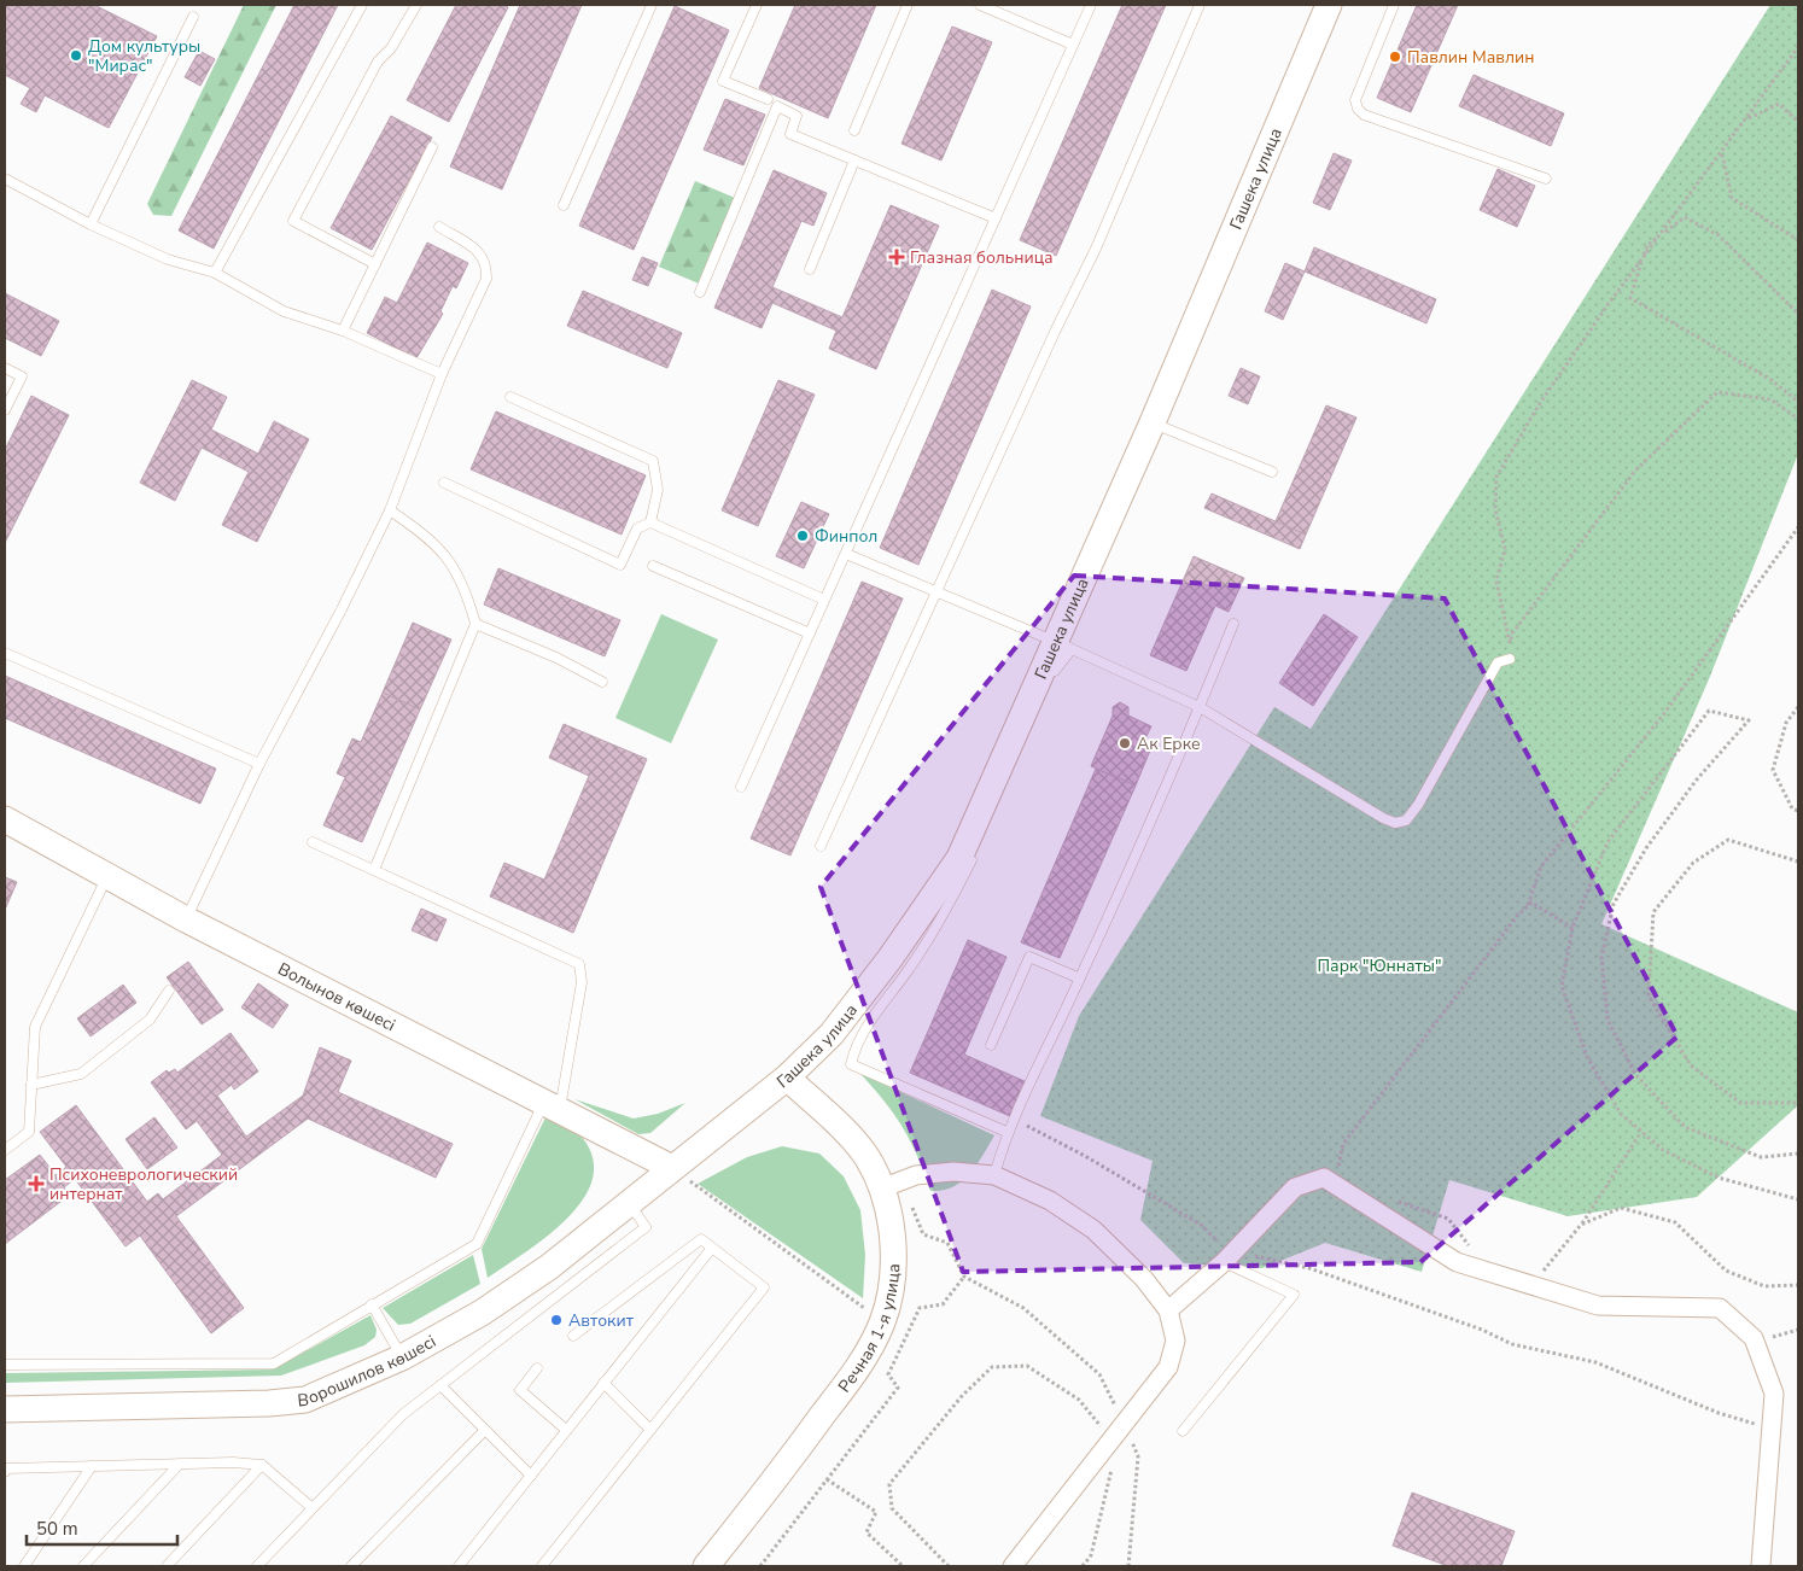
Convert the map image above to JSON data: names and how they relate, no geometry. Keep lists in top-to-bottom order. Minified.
{"streets":{"main road":["Гашека улица","Волынов көшесі","Речная 1-я улица","Ворошилов көшесі"]},"crossings":[["Гашека улица","Волынов көшесі"],["Гашека улица","Речная 1-я улица"],["Гашека улица","Ворошилов көшесі"],["Волынов көшесі","Ворошилов көшесі"]],"parks":["Парк \"Юннаты\""],"places":{"other":["Дом культуры \"Мирас\"","Павлин Мавлин","Финпол","Ак Ерке","Автокит"],"health":["Глазная больница","Психоневрологический интернат"]},"scale_bar":"50 m"}
